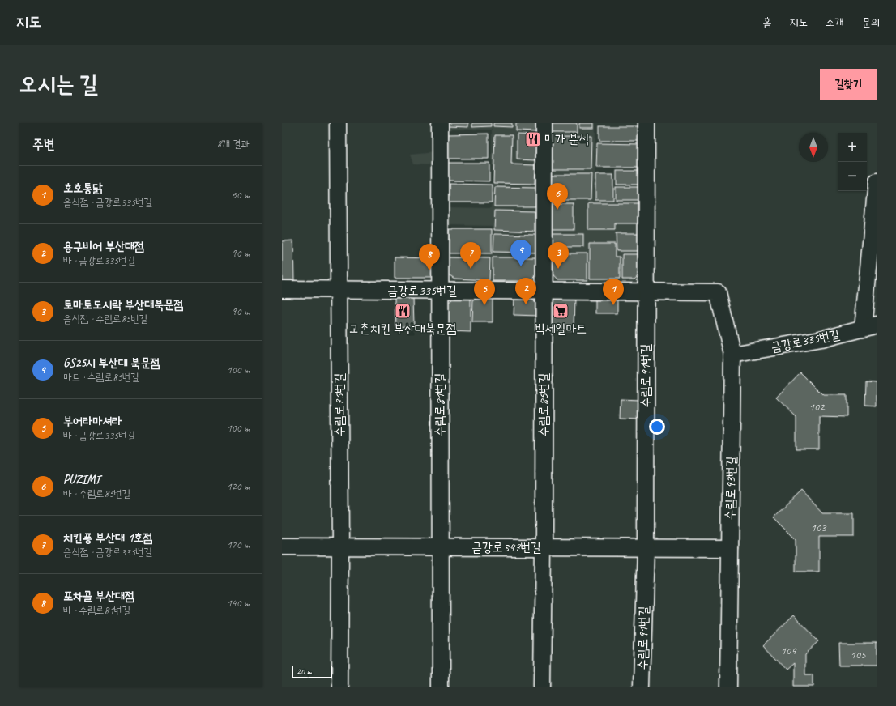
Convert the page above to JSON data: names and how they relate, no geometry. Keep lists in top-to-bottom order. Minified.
{"streets":{"street":["금강로335번길","수림로91번길","수림로75번길","수림로81번길","수림로85번길","수림로93번길","금강로347번길"]},"crossings":[["금강로335번길","수림로91번길"],["금강로335번길","수림로75번길"],["금강로335번길","수림로81번길"],["금강로335번길","수림로85번길"],["금강로335번길","수림로93번길"],["수림로91번길","금강로347번길"],["수림로75번길","금강로347번길"],["수림로81번길","금강로347번길"],["수림로85번길","금강로347번길"],["수림로93번길","금강로347번길"]],"places":{"restaurant":["미가 분식","교촌치킨 부산대북문점"],"supermarket":["빅세일마트"]},"house_numbers":["102","103","104","105"],"scale_bar":"20 m","north":"bottom","page":{"header":"지도","nav":["홈","지도","소개","문의"],"buttons":"길찾기","title":"오시는 길","heading":["주변","8개 결과"],"map_buttons":["+","−"],"list":[{"mark":"1","name":"호호통닭","note":"음식점 · 금강로335번길","value":"60 m"},{"mark":"2","name":"용구비어 부산대점","note":"바 · 금강로335번길","value":"90 m"},{"mark":"3","name":"토마토도시락 부산대북문점","note":"음식점 · 수림로85번길","value":"90 m"},{"mark":"4","name":"GS25시 부산대 북문점","note":"마트 · 수림로85번길","value":"100 m"},{"mark":"5","name":"부어라마셔라","note":"바 · 금강로335번길","value":"100 m"},{"mark":"6","name":"PUZIMI","note":"바 · 수림로85번길","value":"120 m"},{"mark":"7","name":"치킨퐁 부산대 1호점","note":"음식점 · 금강로335번길","value":"120 m"},{"mark":"8","name":"포차골 부산대점","note":"바 · 수림로81번길","value":"140 m"}],"pins":["6","4","3","7","8","2","1","5"],"scale":"20 m"}}
